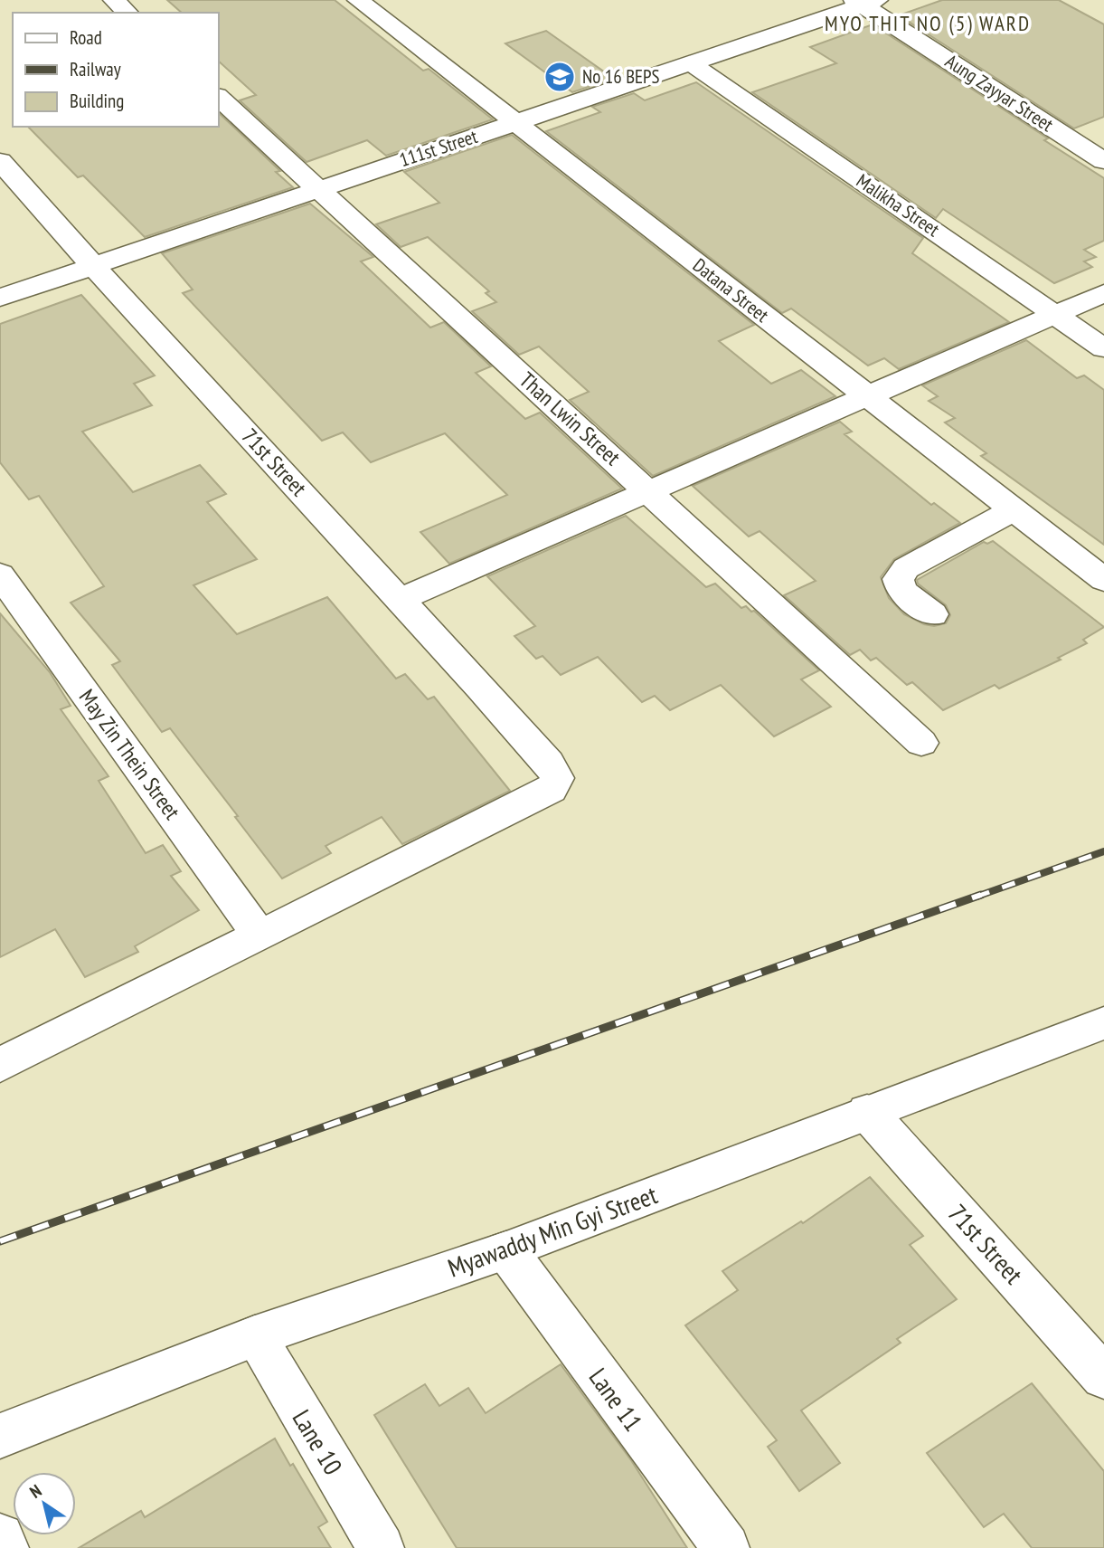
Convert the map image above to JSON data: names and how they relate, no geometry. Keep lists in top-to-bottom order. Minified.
{"streets":{"street":["Aung Zayyar Street","111st Street","Malikha Street","Datana Street","Than Lwin Street","71st Street","May Zin Thein Street","Myawaddy Min Gyi Street","Lane 11","Lane 10"]},"crossings":[["Aung Zayyar Street","111st Street"],["111st Street","Malikha Street"],["111st Street","Datana Street"],["111st Street","Than Lwin Street"],["111st Street","71st Street"],["71st Street","May Zin Thein Street"],["71st Street","Myawaddy Min Gyi Street"],["Myawaddy Min Gyi Street","Lane 11"],["Myawaddy Min Gyi Street","Lane 10"]],"districts":["MYO THIT NO (5) WARD"],"places":{"school or university":["No 16 BEPS"]},"legend":["Road","Railway","Building"],"north":"top left"}
